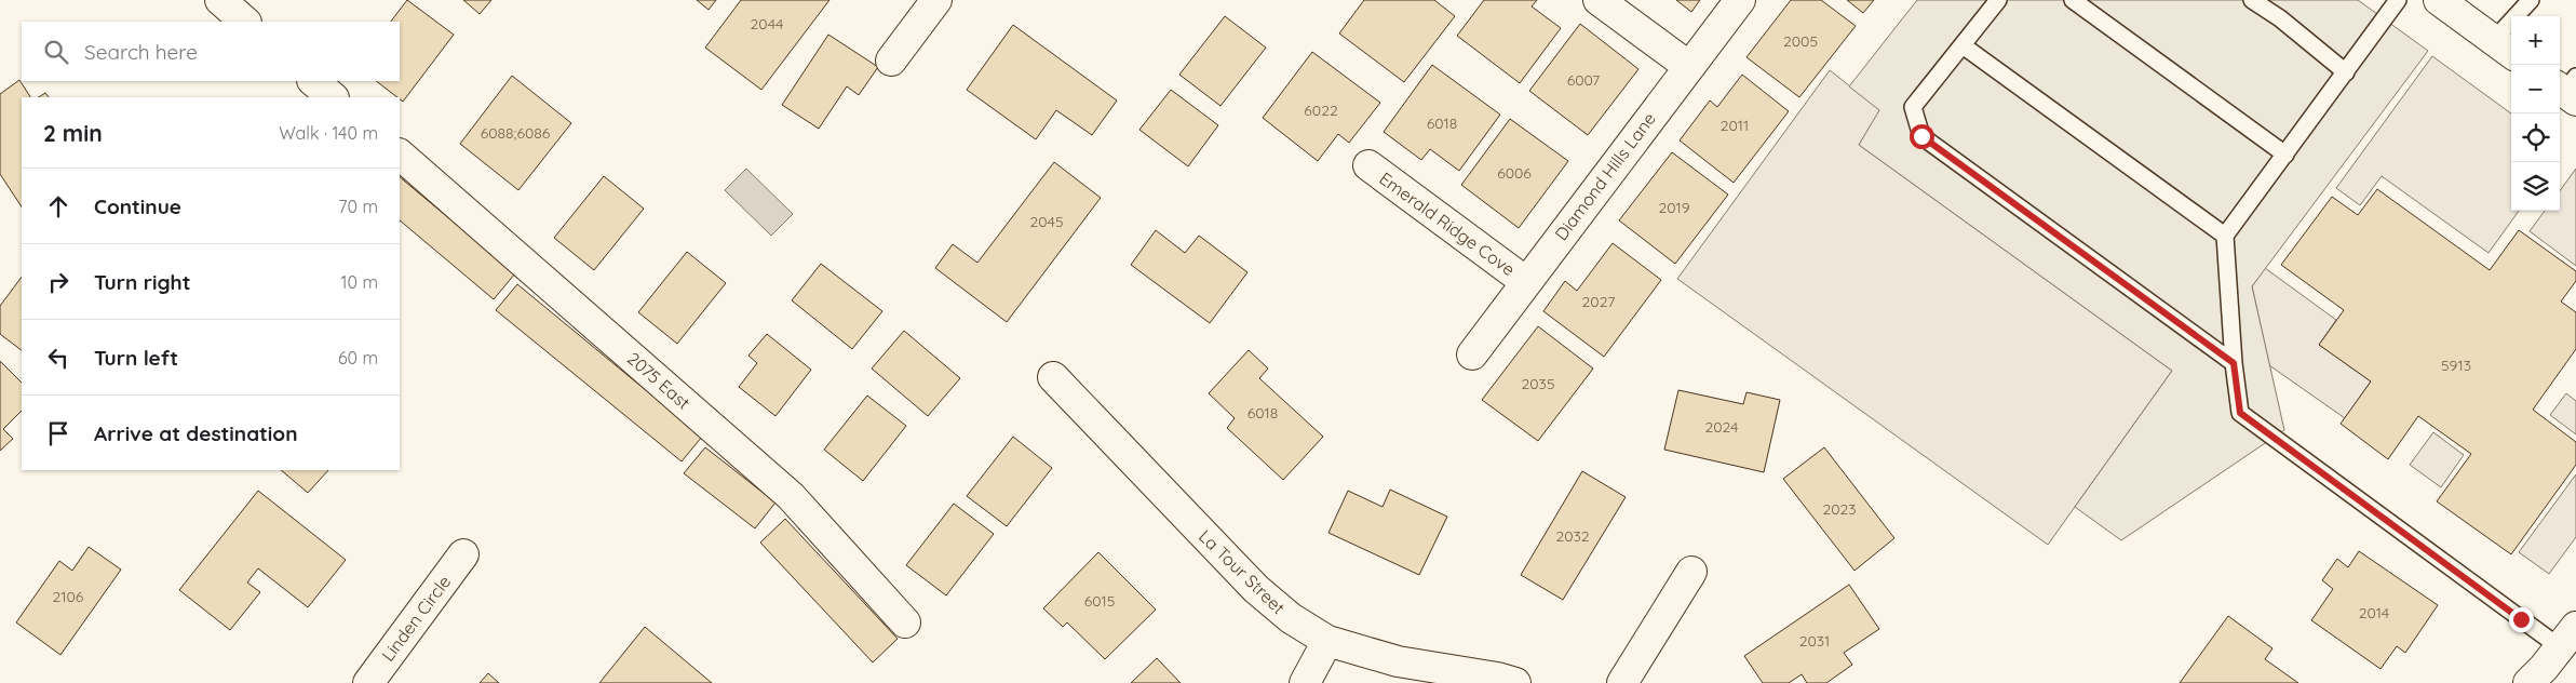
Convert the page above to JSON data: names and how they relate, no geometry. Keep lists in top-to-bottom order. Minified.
{"streets":{"street":["Diamond Hills Lane","Emerald Ridge Cove","2075 East","La Tour Street","Linden Circle"]},"crossings":[["Diamond Hills Lane","Emerald Ridge Cove"]],"house_numbers":["2044","2005","6007","6022","6018","2011","6088;6086","6006","2019","2045","2027","5913","2035","6018","2024","2023","2032","2106","6015","2014","2031"],"page":{"map_buttons":["+","−"],"search":"Search here","heading":["2 min","Walk · 140 m"],"list":[["Continue","70 m"],["Turn right","10 m"],["Turn left","60 m"],"Arrive at destination"]}}
